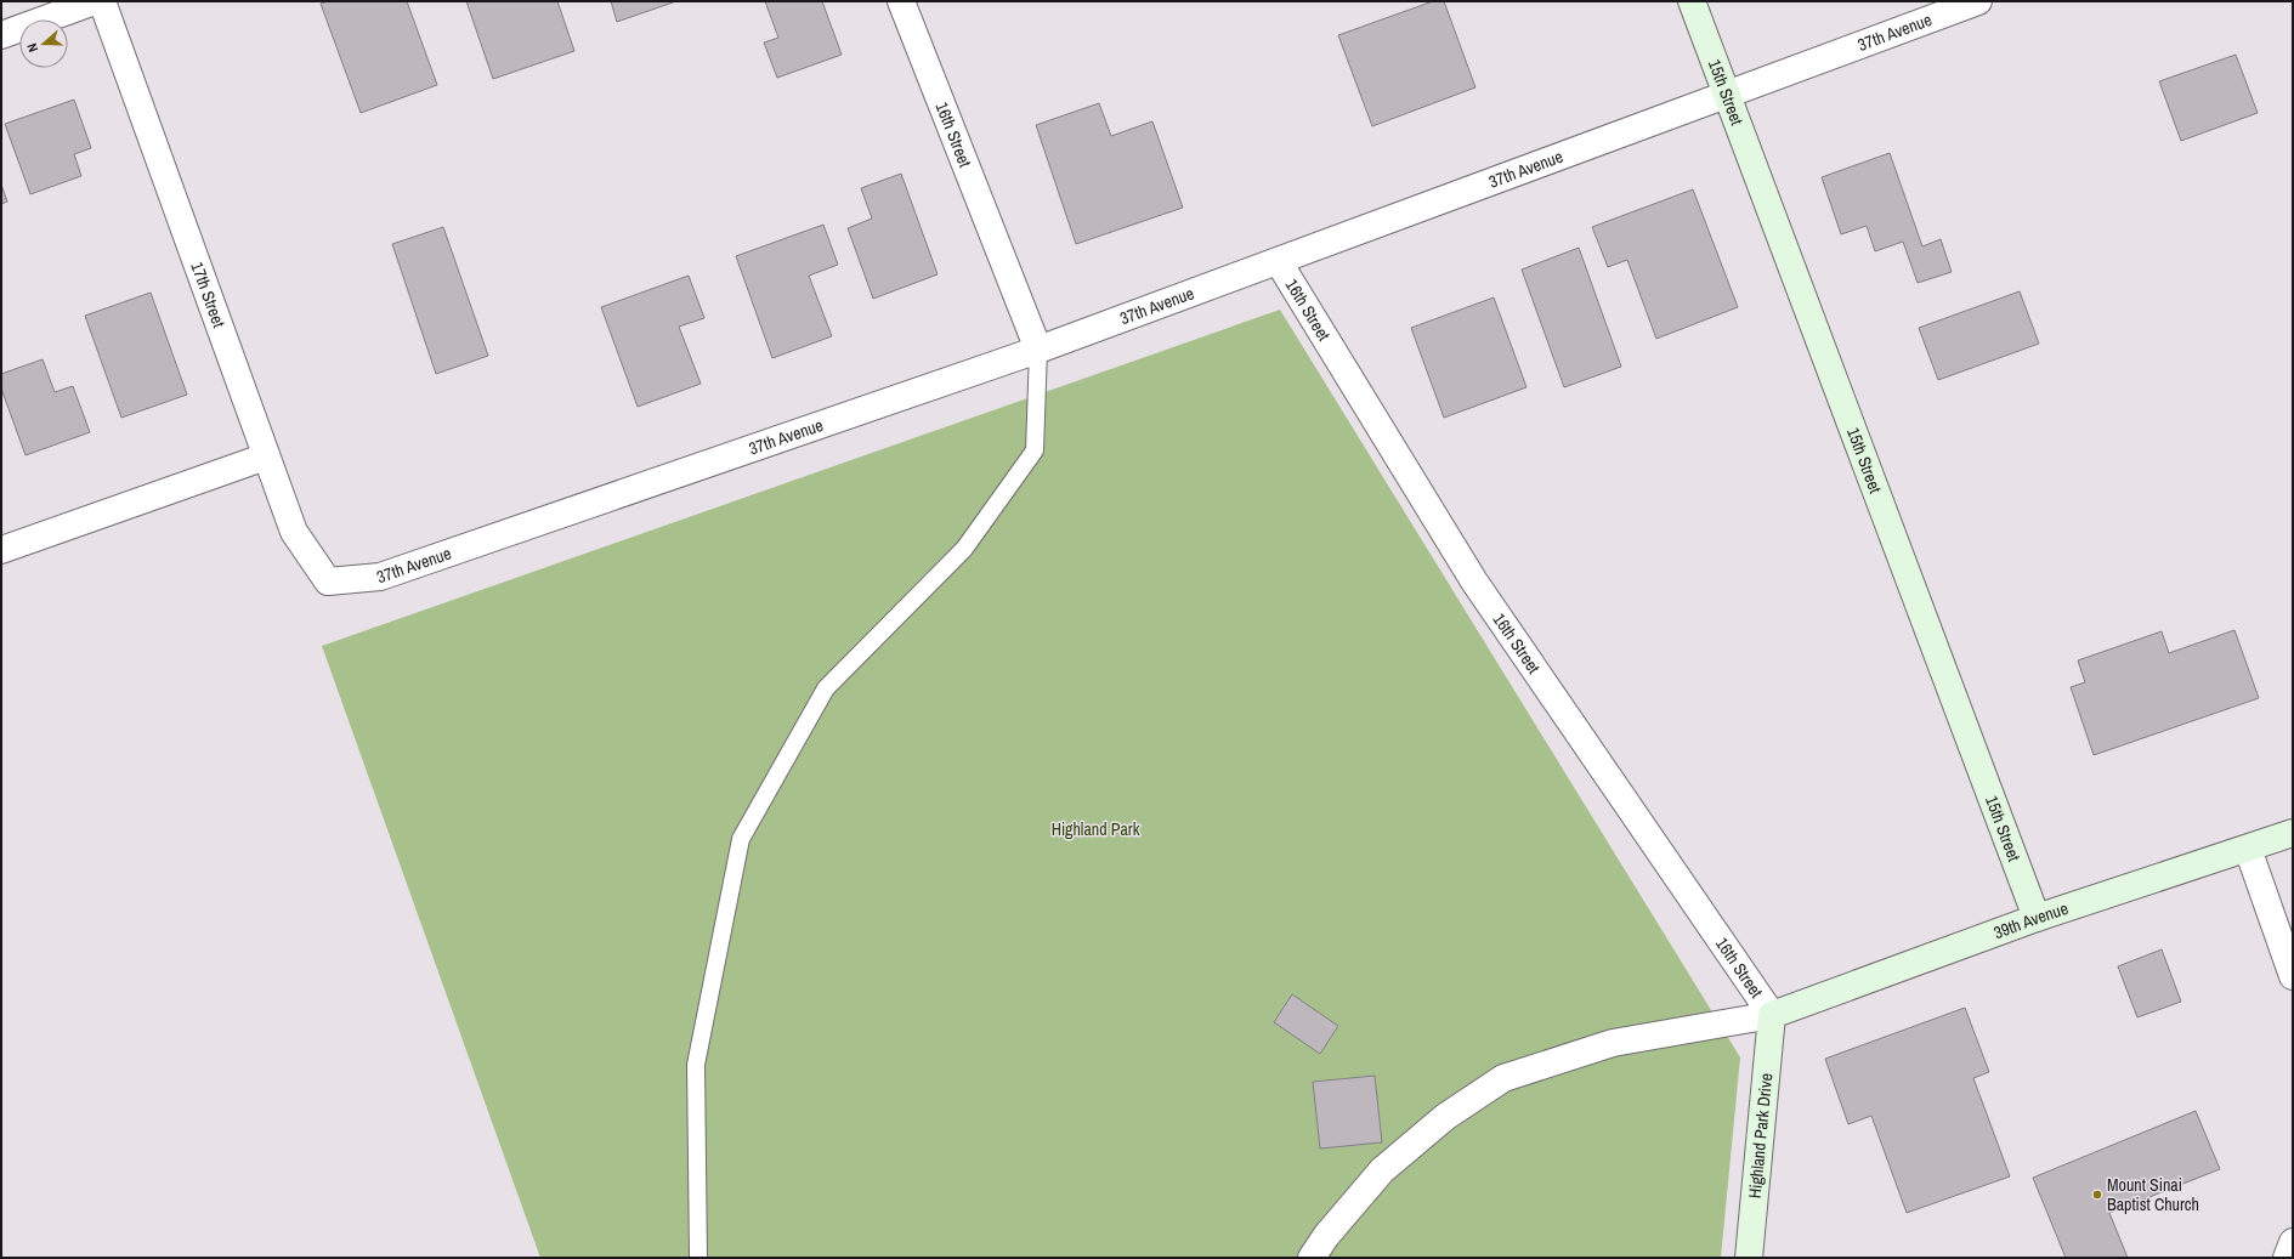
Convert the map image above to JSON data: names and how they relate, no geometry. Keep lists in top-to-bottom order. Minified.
{"streets":{"street":["37th Avenue","15th Street","16th Street","17th Street","39th Avenue","Highland Park Drive"]},"crossings":[["37th Avenue","15th Street"],["37th Avenue","16th Street"],["37th Avenue","17th Street"],["15th Street","39th Avenue"],["16th Street","39th Avenue"],["16th Street","Highland Park Drive"],["39th Avenue","Highland Park Drive"]],"parks":["Highland Park"],"places":["Mount Sinai Baptist Church"],"north":"left"}
